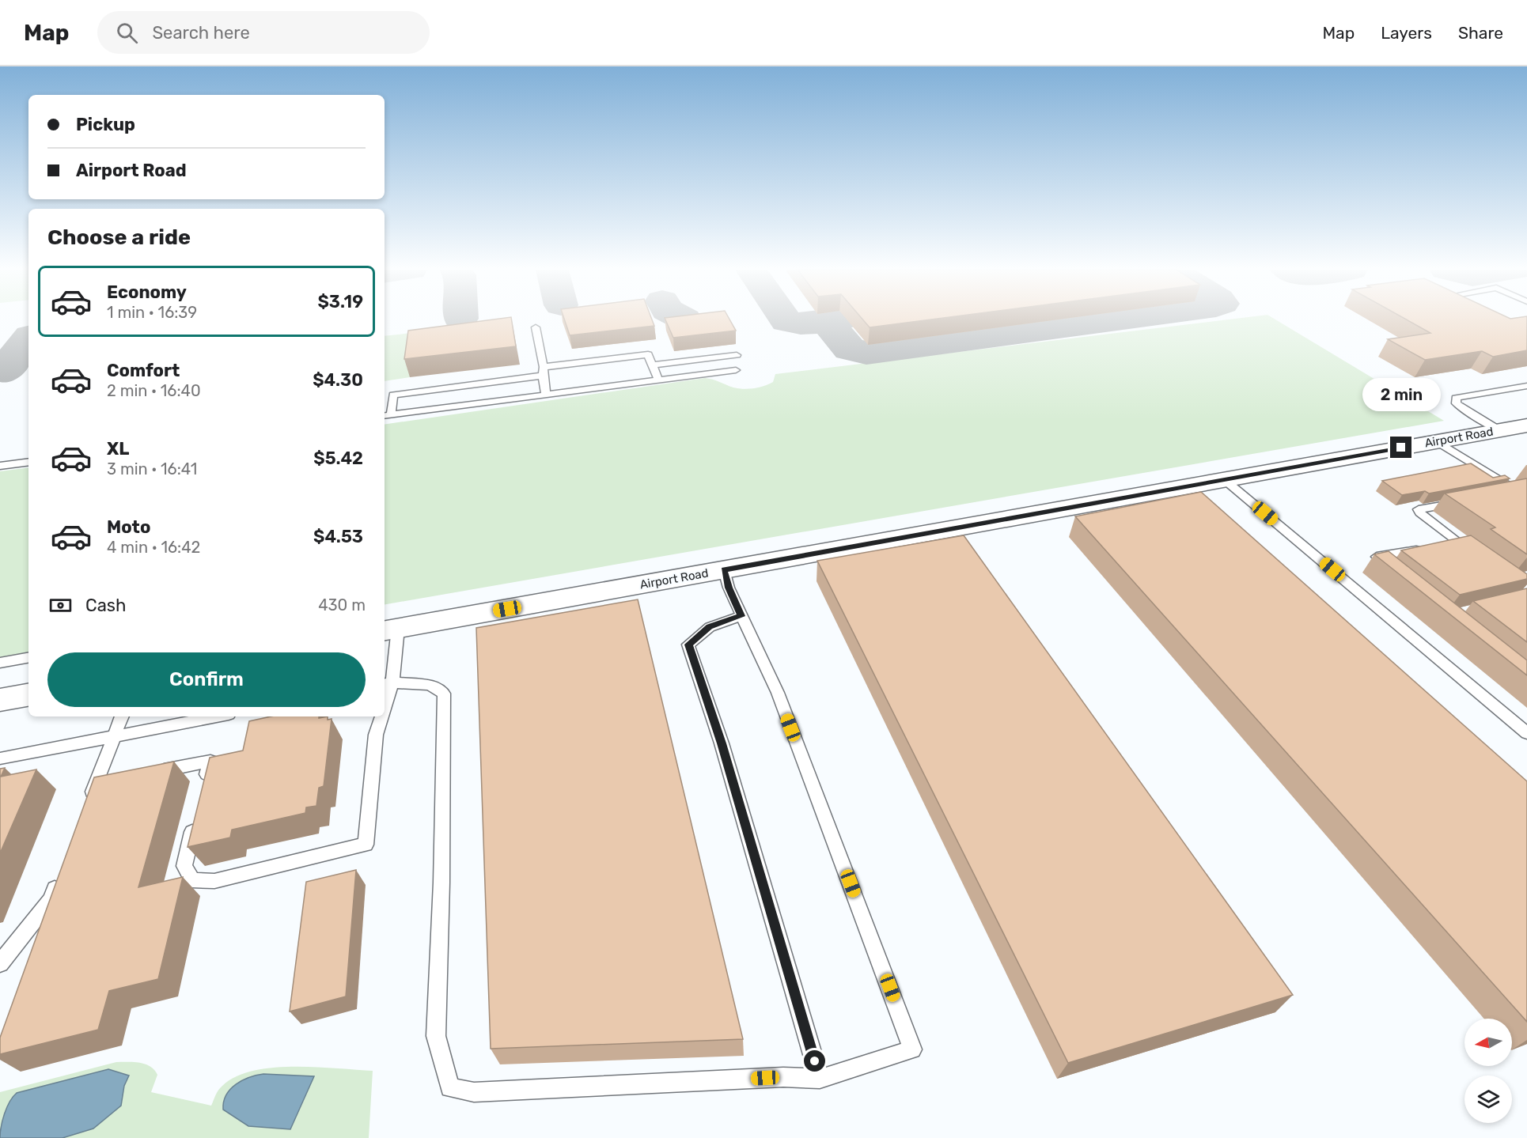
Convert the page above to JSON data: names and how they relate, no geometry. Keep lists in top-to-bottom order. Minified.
{"streets":{"street":["Airport Road"]},"north":"left","page":{"header":"Map","search":"Search here","nav":["Map","Layers","Share"],"banner":["Pickup","Airport Road"],"heading":"Choose a ride","list":[{"name":"Economy","note":"1 min · 16:39","value":"$3.19"},{"name":"Comfort","note":"2 min · 16:40","value":"$4.30"},{"name":"XL","note":"3 min · 16:41","value":"$5.42"},{"name":"Moto","note":"4 min · 16:42","value":"$4.53"}],"bubble":"2 min","pay":["Cash","430 m"],"buttons":"Confirm"}}
